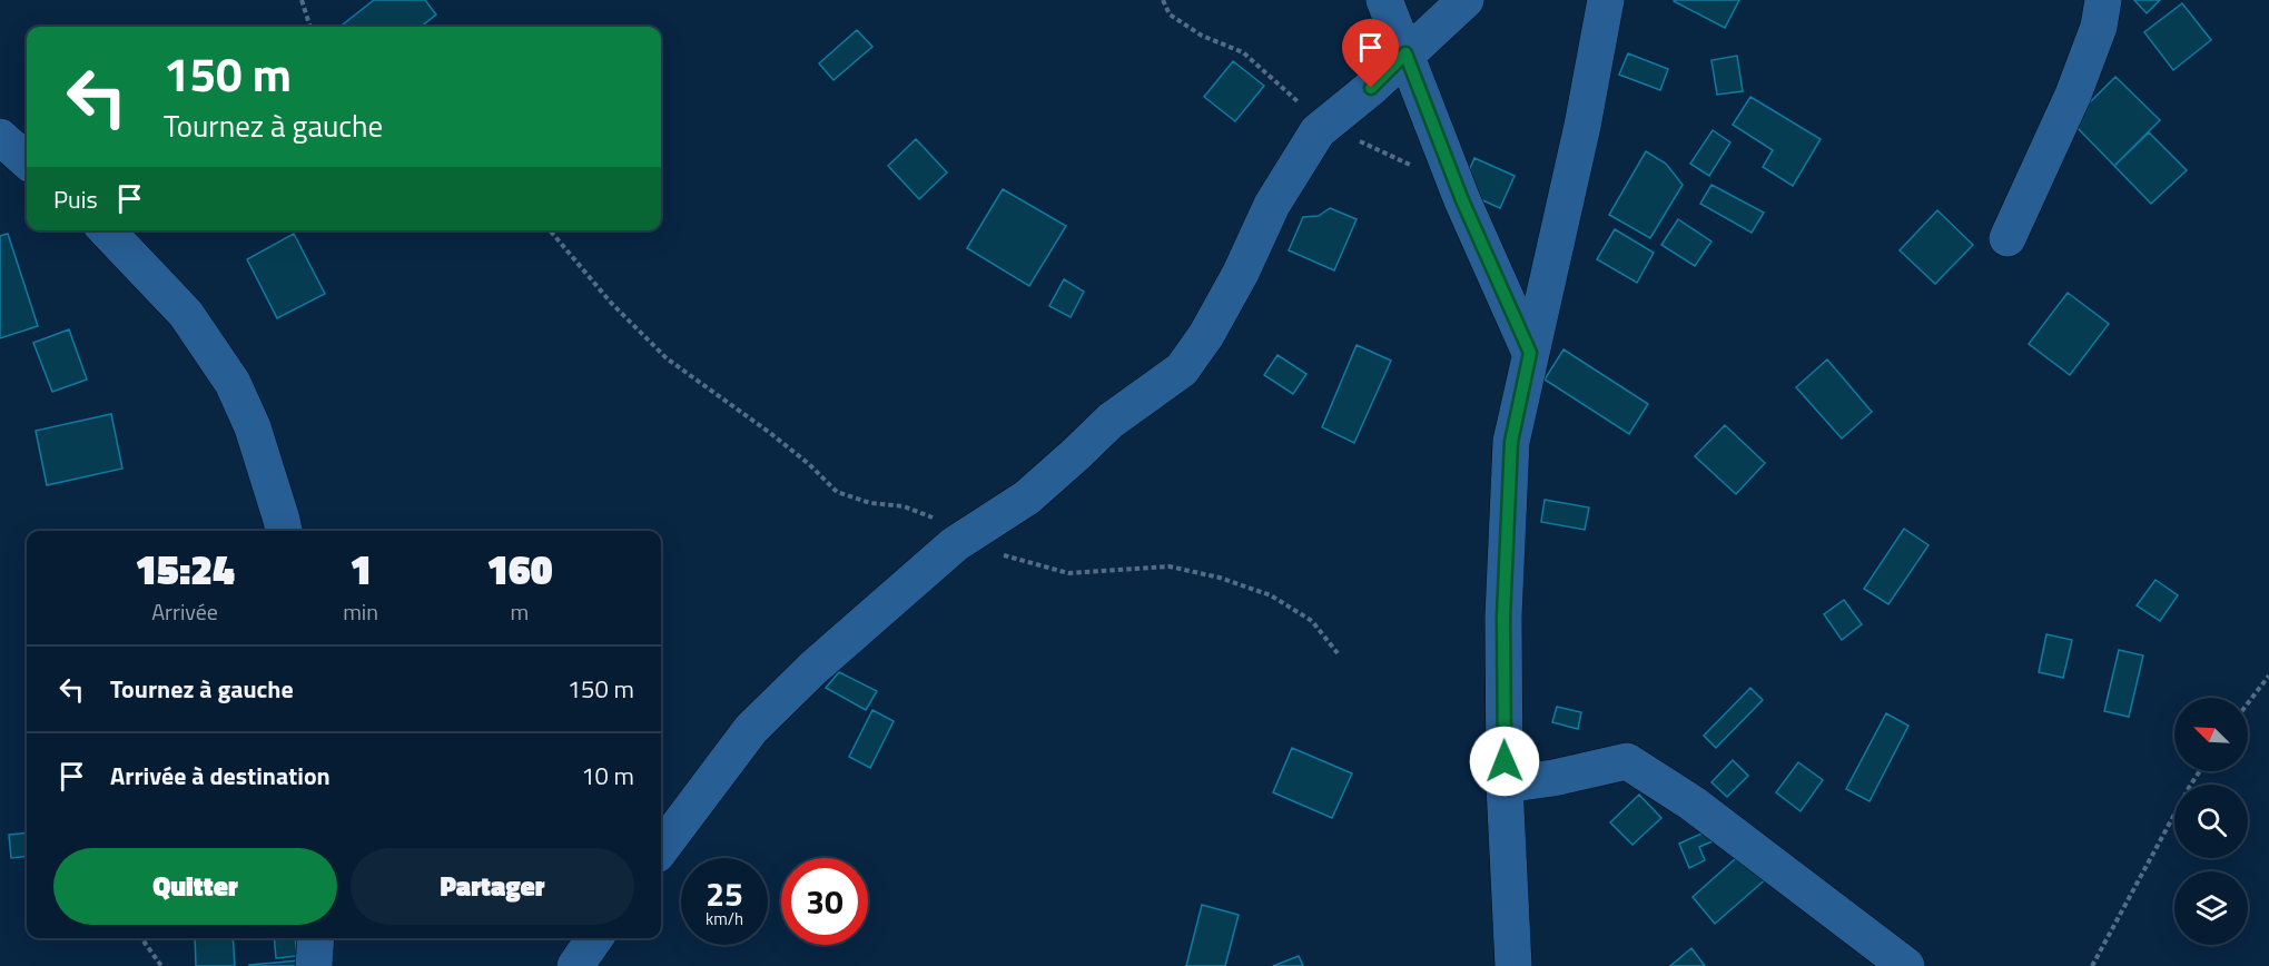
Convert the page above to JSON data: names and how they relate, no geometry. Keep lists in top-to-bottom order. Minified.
{"north":"top left","page":{"turn":["150 m","Tournez à gauche"],"then":"Puis","eta":["15:24","Arrivée","1","min","160","m"],"list":[{"name":"Tournez à gauche","value":"150 m"},{"name":"Arrivée à destination","value":"10 m"}],"buttons":["Quitter","Partager"],"speed":"25 km/h","limit":"30"}}
